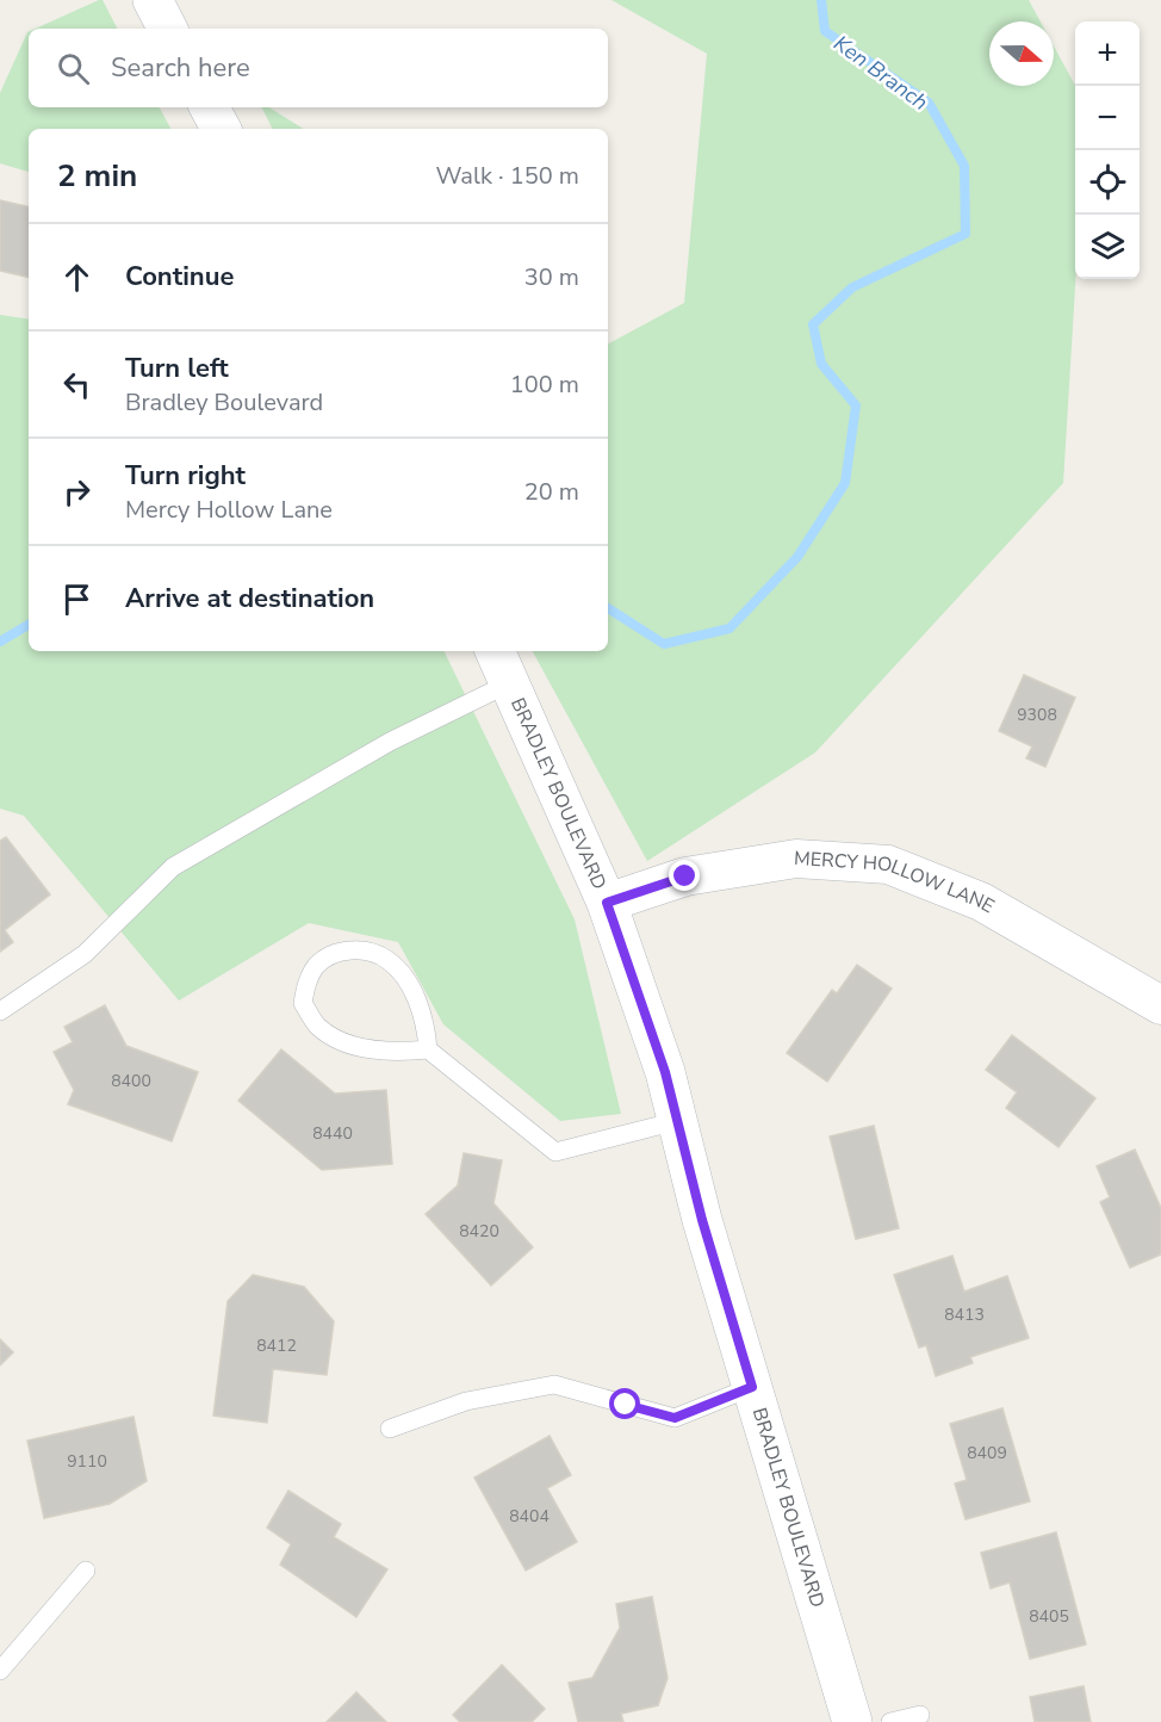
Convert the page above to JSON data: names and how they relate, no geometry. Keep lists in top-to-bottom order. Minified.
{"streets":{"main road":["BRADLEY BOULEVARD"],"street":["MERCY HOLLOW LANE"]},"crossings":[["BRADLEY BOULEVARD","MERCY HOLLOW LANE"]],"water":["Ken Branch"],"house_numbers":["9308","8400","8440","8420","8413","8412","8409","9110","8404","8405"],"north":"right","page":{"map_buttons":["+","−"],"search":"Search here","heading":["2 min","Walk · 150 m"],"list":[["Continue","30 m"],["Turn left","Bradley Boulevard","100 m"],["Turn right","Mercy Hollow Lane","20 m"],"Arrive at destination"]}}
